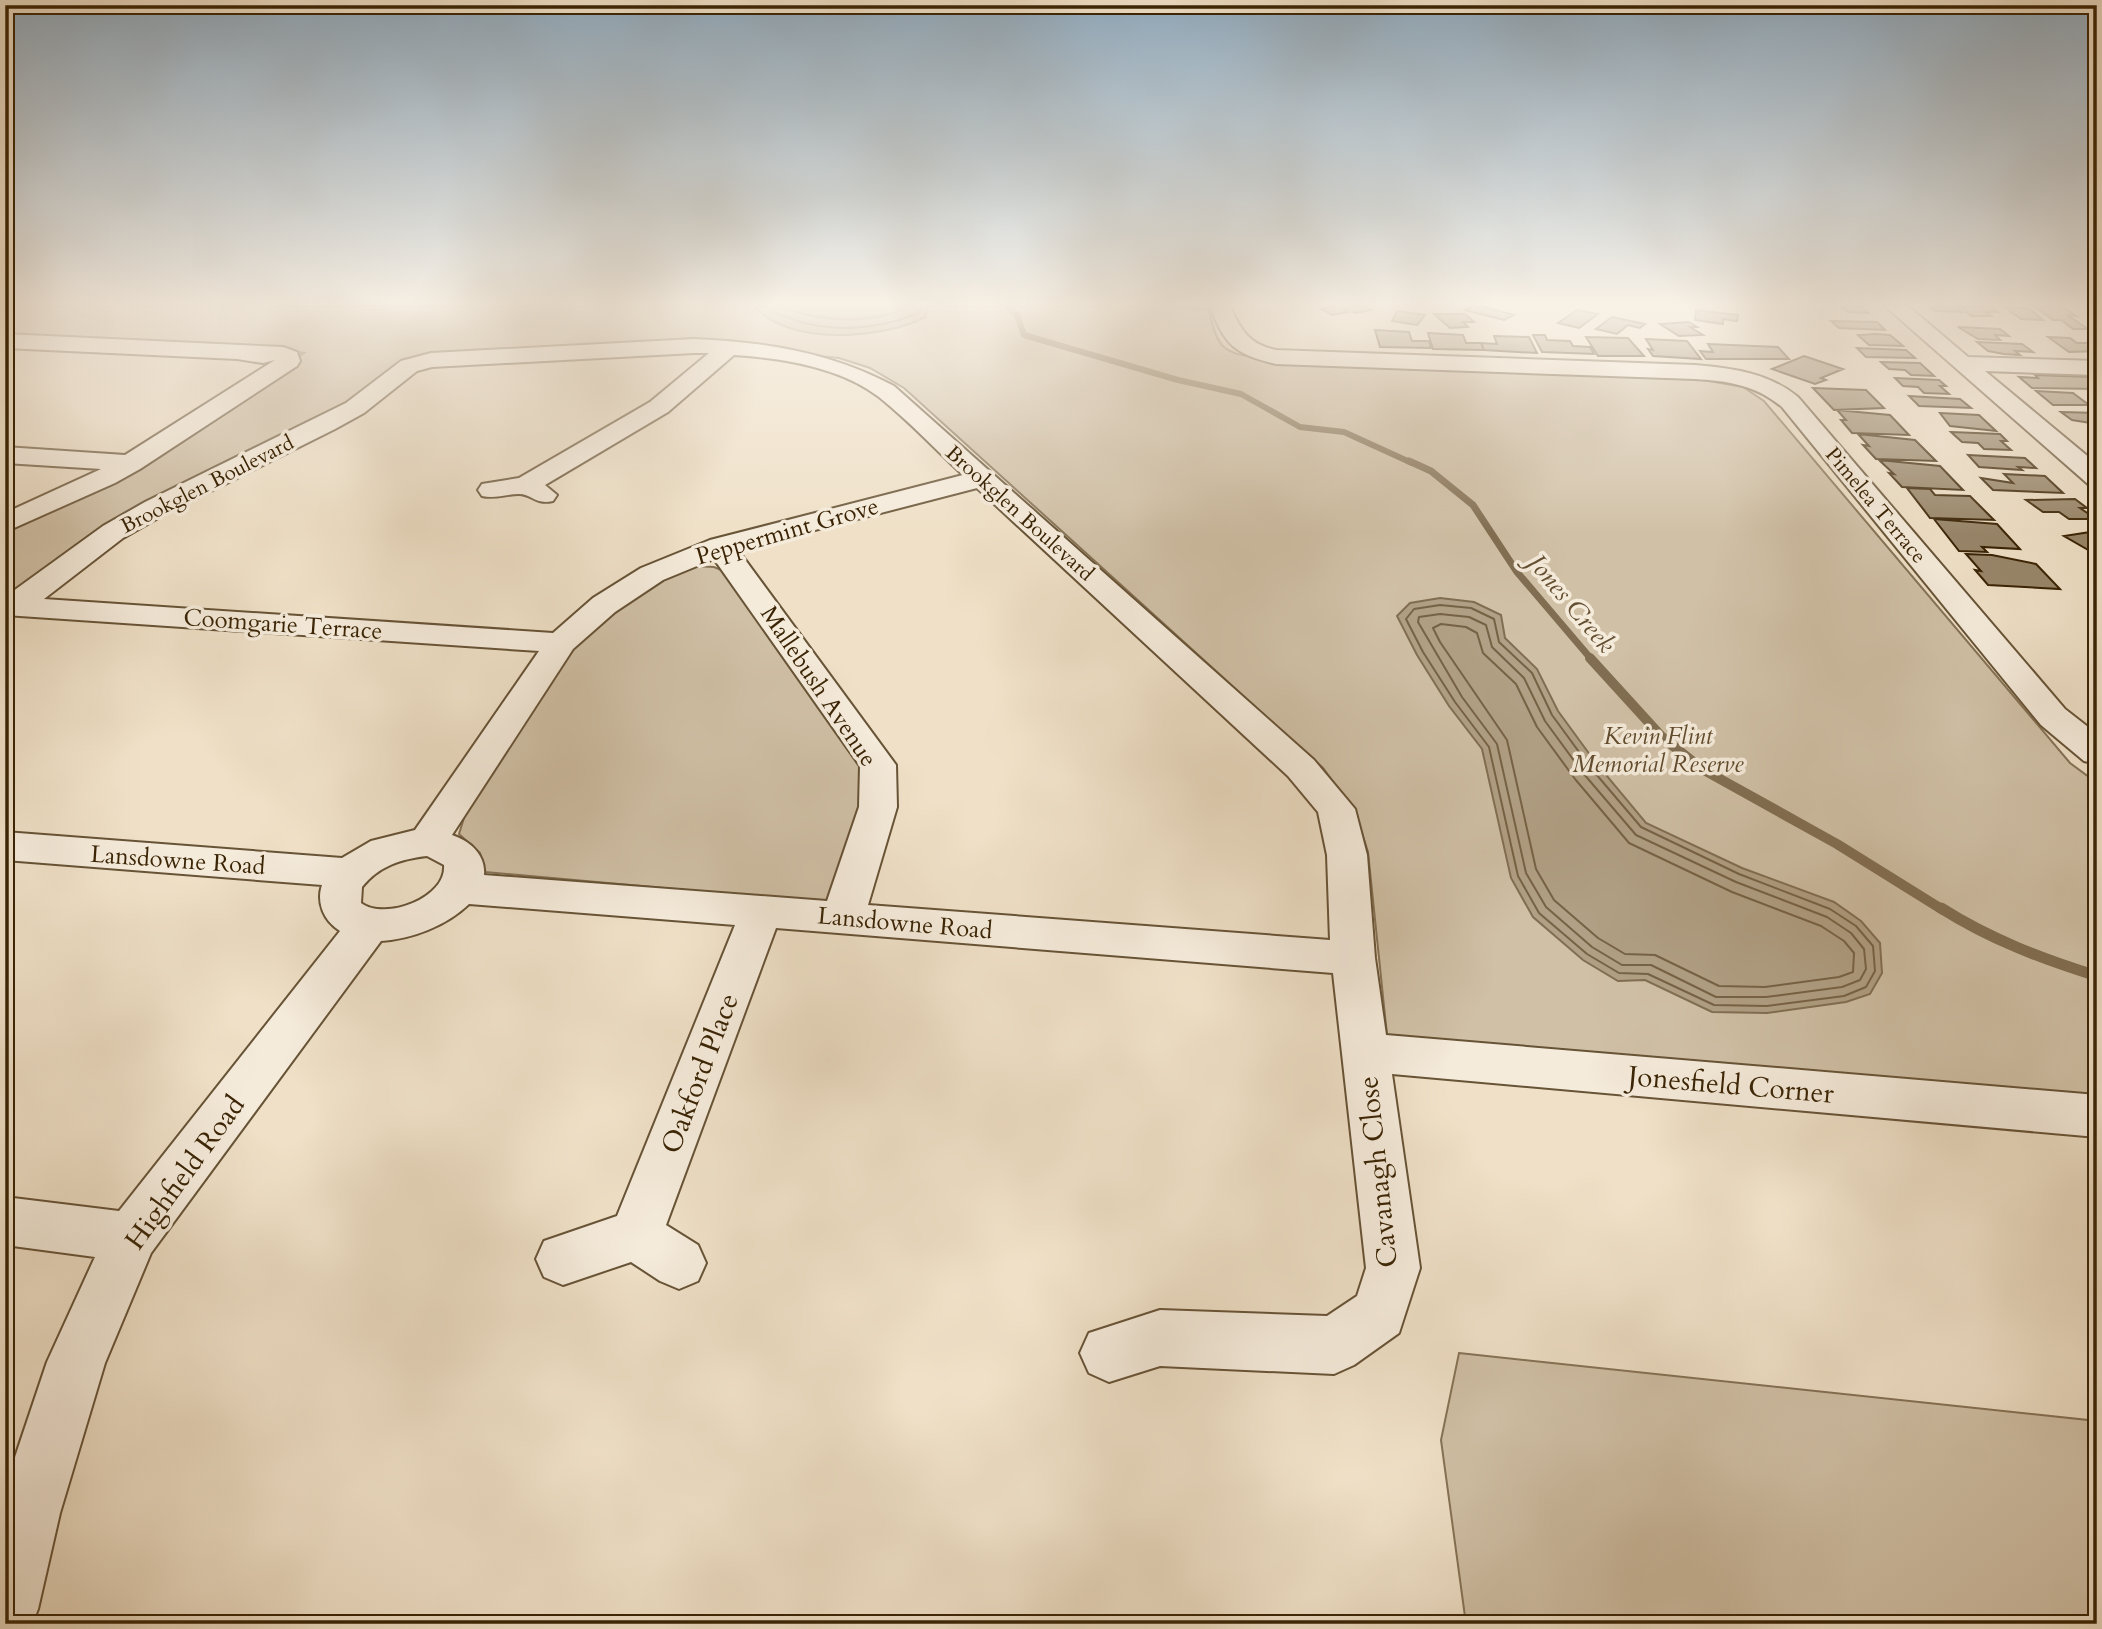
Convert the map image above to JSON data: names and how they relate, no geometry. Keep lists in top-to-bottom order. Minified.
{"streets":{"street":["Brookglen Boulevard","Pimelea Terrace","Peppermint Grove","Coomgarie Terrace","Mallebush Avenue","Lansdowne Road","Oakford Place","Jonesfield Corner","Highfield Road","Cavanagh Close"]},"crossings":[["Brookglen Boulevard","Peppermint Grove"],["Brookglen Boulevard","Coomgarie Terrace"],["Brookglen Boulevard","Lansdowne Road"],["Brookglen Boulevard","Cavanagh Close"],["Peppermint Grove","Coomgarie Terrace"],["Peppermint Grove","Mallebush Avenue"],["Peppermint Grove","Lansdowne Road"],["Peppermint Grove","Highfield Road"],["Mallebush Avenue","Lansdowne Road"],["Lansdowne Road","Oakford Place"],["Lansdowne Road","Highfield Road"],["Lansdowne Road","Cavanagh Close"],["Jonesfield Corner","Cavanagh Close"]],"water":["Jones Creek"],"parks":["Kevin Flint Memorial Reserve"]}
